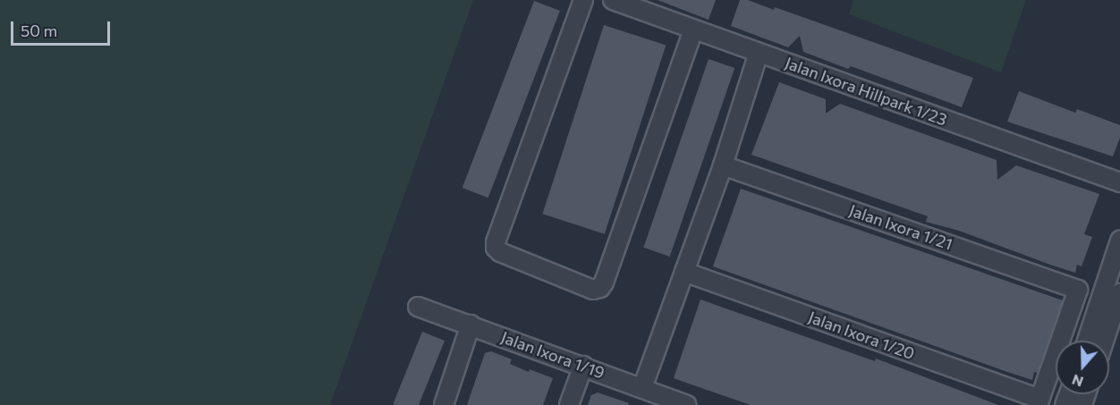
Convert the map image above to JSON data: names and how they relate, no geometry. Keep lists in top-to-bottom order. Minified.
{"streets":{"street":["Jalan Ixora Hillpark 1/23","Jalan Ixora 1/21","Jalan Ixora 1/20","Jalan Ixora 1/19"]},"crossings":[["Jalan Ixora 1/21","Jalan Ixora 1/20"]],"scale_bar":"50 m","north":"bottom"}
